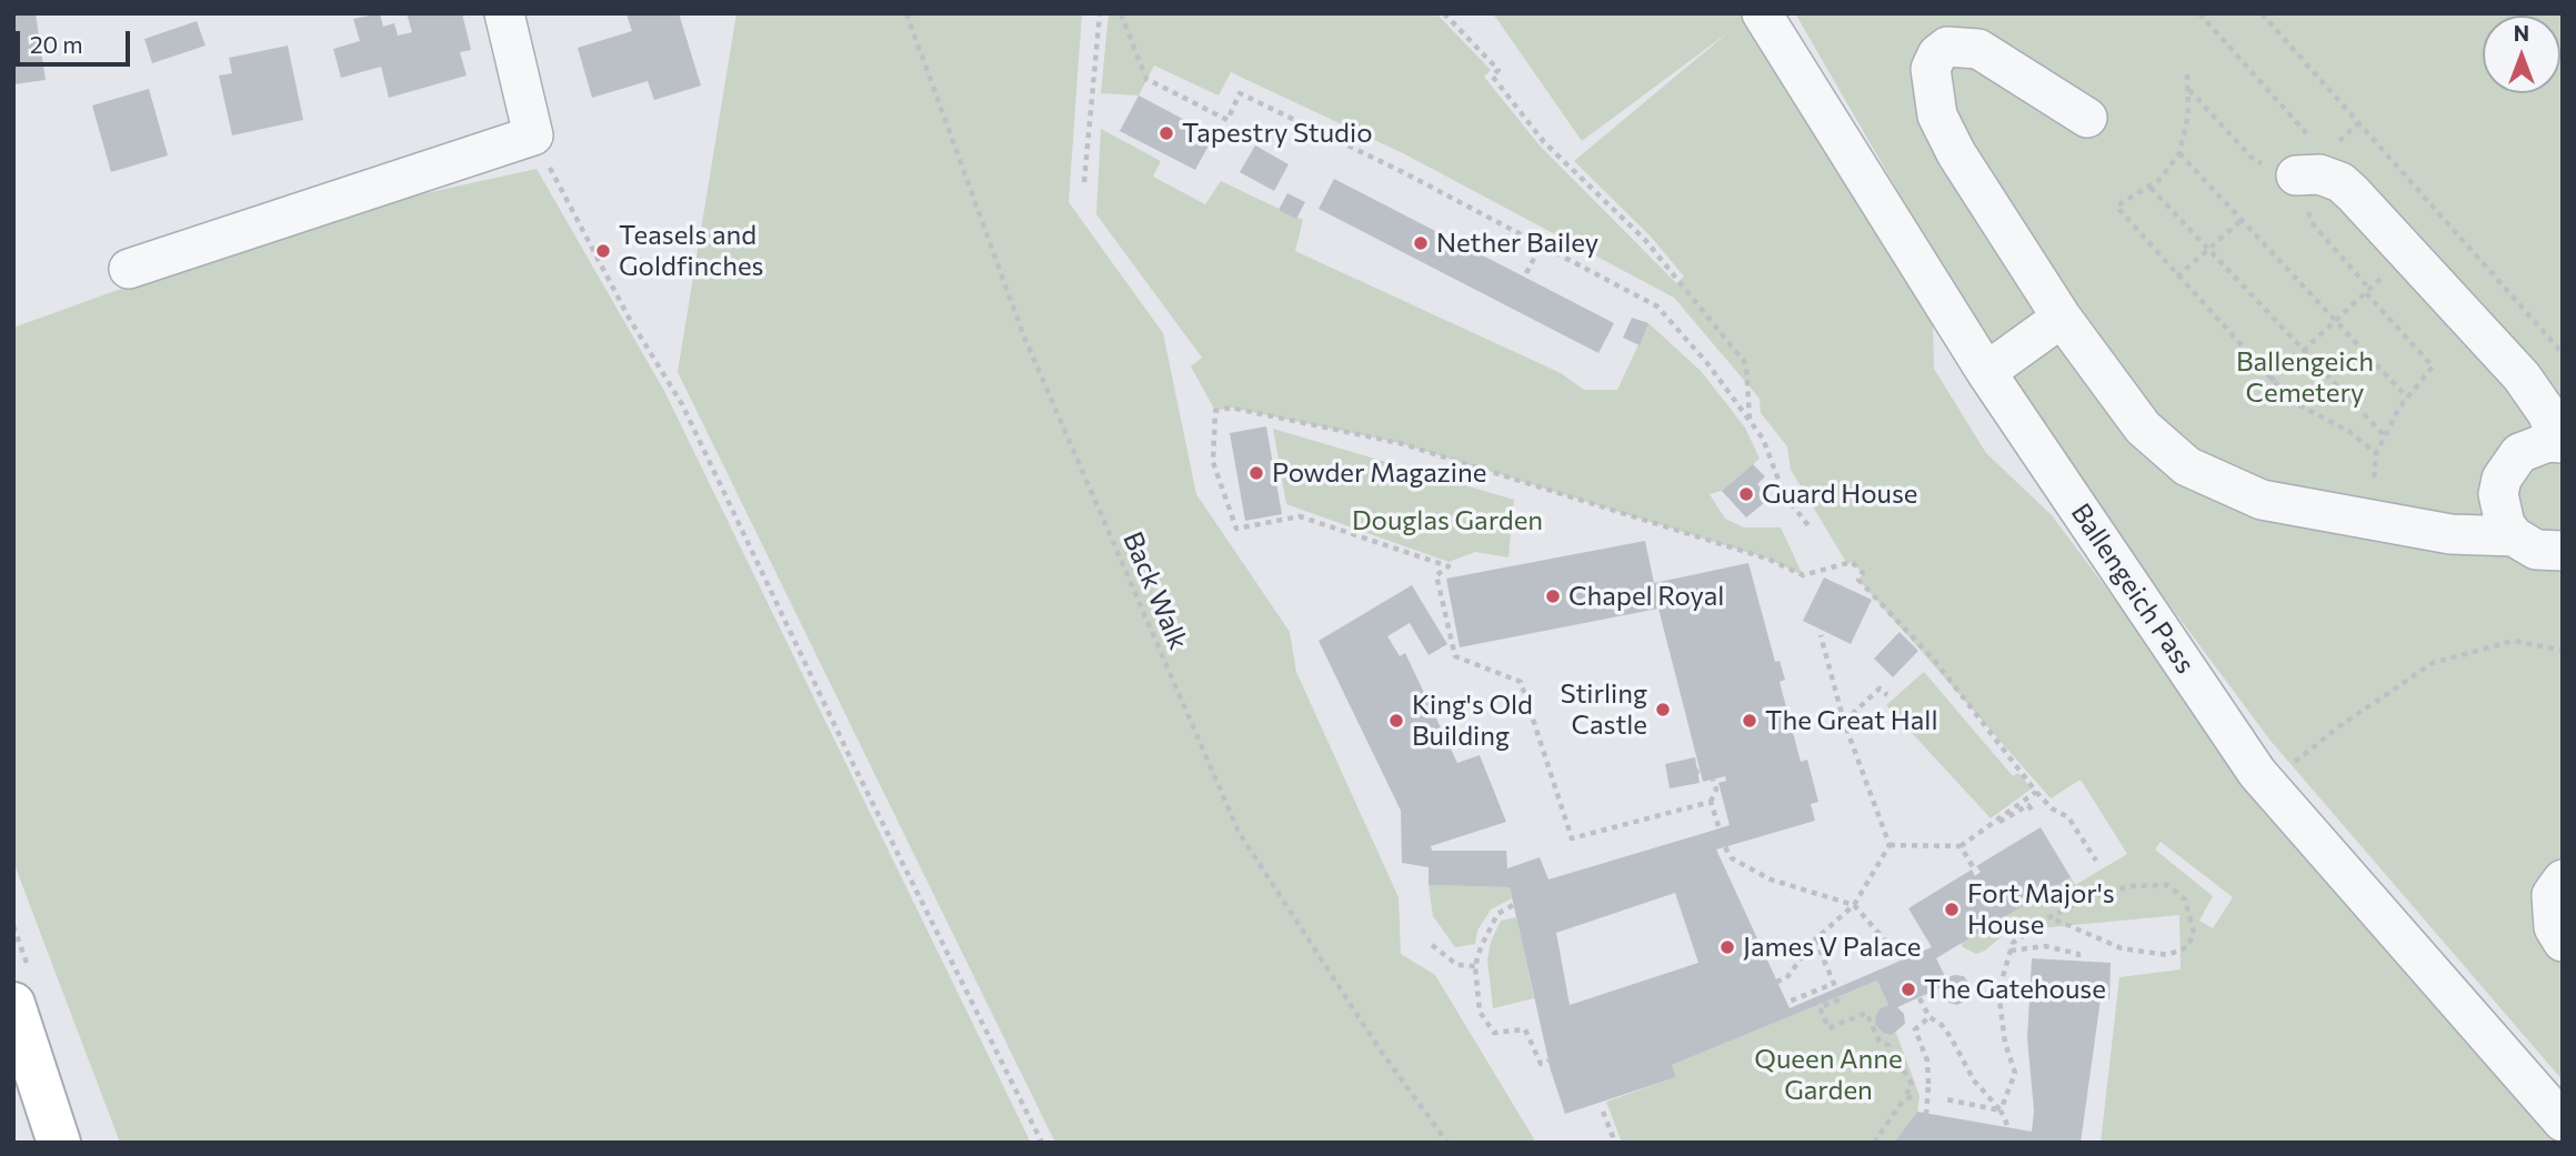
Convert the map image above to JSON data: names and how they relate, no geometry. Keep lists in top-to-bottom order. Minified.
{"streets":{"street":["Ballengeich Pass"],"path":["Back Walk"]},"parks":["Ballengeich Cemetery","Douglas Garden","Queen Anne Garden"],"places":["Tapestry Studio","Nether Bailey","Teasels and Goldfinches","Powder Magazine","Guard House","Chapel Royal","Stirling Castle","King's Old Building","The Great Hall","Fort Major's House","James V Palace","The Gatehouse"],"scale_bar":"20 m","north":"top"}
